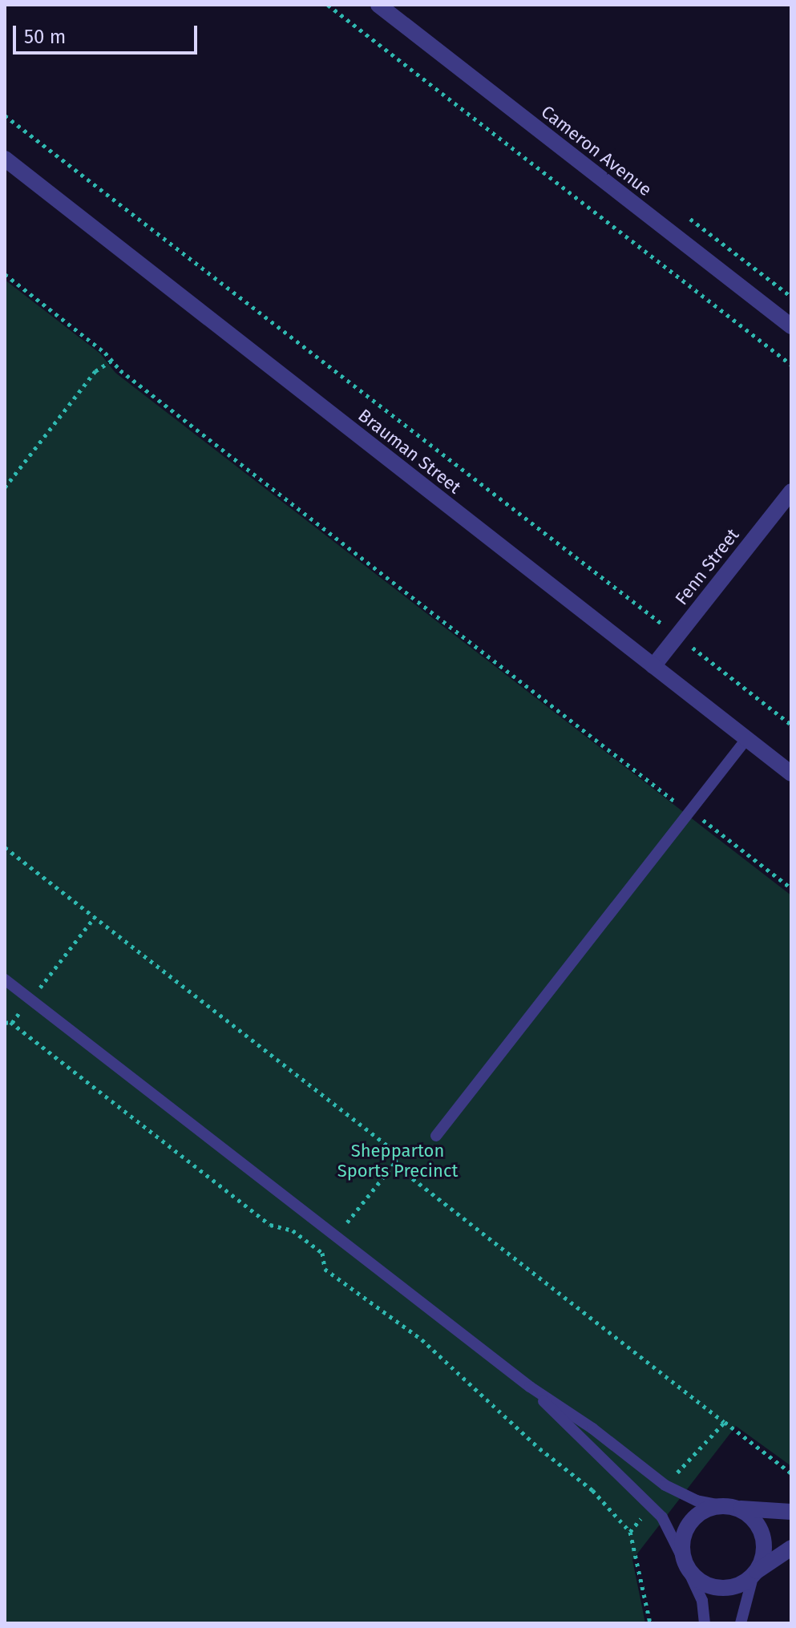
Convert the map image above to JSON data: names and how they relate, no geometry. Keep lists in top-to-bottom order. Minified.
{"streets":{"street":["Cameron Avenue","Brauman Street","Fenn Street"]},"crossings":[["Brauman Street","Fenn Street"]],"parks":["Shepparton Sports Precinct"],"scale_bar":"50 m"}
